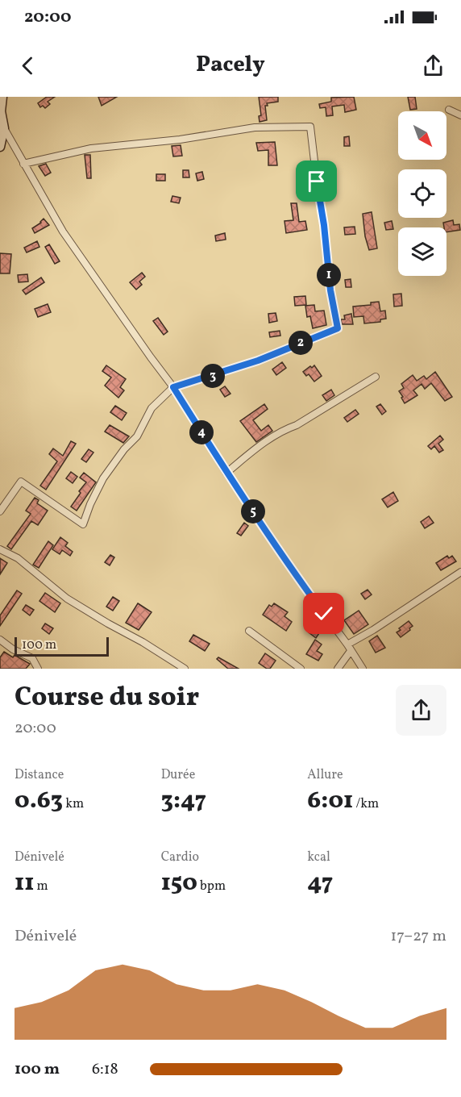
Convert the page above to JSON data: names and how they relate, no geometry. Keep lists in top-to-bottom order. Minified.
{"scale_bar":"100 m","north":"bottom right","page":{"status":"20:00","header":"Pacely","pins":["1","2","3","4","5"],"scale":"100 m","heading":["Course du soir","20:00"],"stats":[["Distance","0.63 km"],["Durée","3:47"],["Allure","6:01 /km"],["Dénivelé","11 m"],["Cardio","150 bpm"],["kcal","47"]],"chart":["Dénivelé","17–27 m"],"list":[{"name":"100 m","note":"6:18"}]}}
